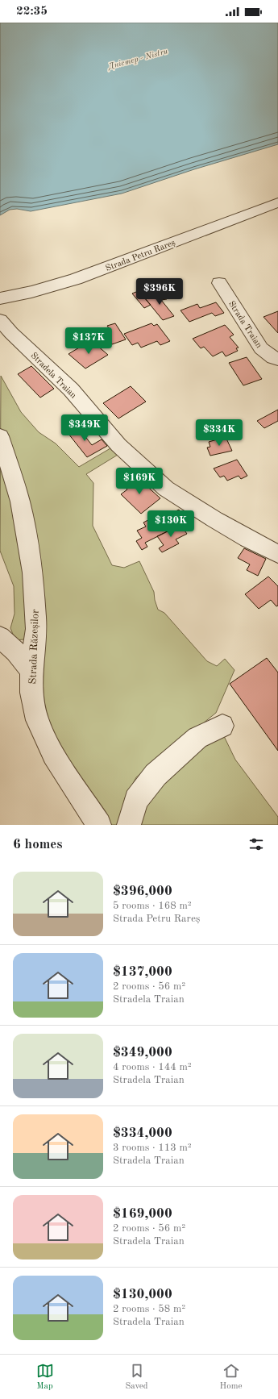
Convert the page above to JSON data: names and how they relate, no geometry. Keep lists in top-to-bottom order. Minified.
{"streets":{"street":["Strada Petru Rareș","Strada Traian","Stradela Traian","Strada Răzeșilor"]},"water":["Дністер - Nistru"],"page":{"status":"22:35","price":["$396K","$137K","$349K","$334K","$169K","$130K"],"heading":"6 homes","list":[{"name":"$396,000","note":"5 rooms · 168 m² · Strada Petru Rareș"},{"name":"$137,000","note":"2 rooms · 56 m² · Stradela Traian"},{"name":"$349,000","note":"4 rooms · 144 m² · Stradela Traian"},{"name":"$334,000","note":"3 rooms · 113 m² · Stradela Traian"},{"name":"$169,000","note":"2 rooms · 56 m² · Stradela Traian"},{"name":"$130,000","note":"2 rooms · 58 m² · Stradela Traian"}],"tabs":["Map","Saved","Home"]}}
